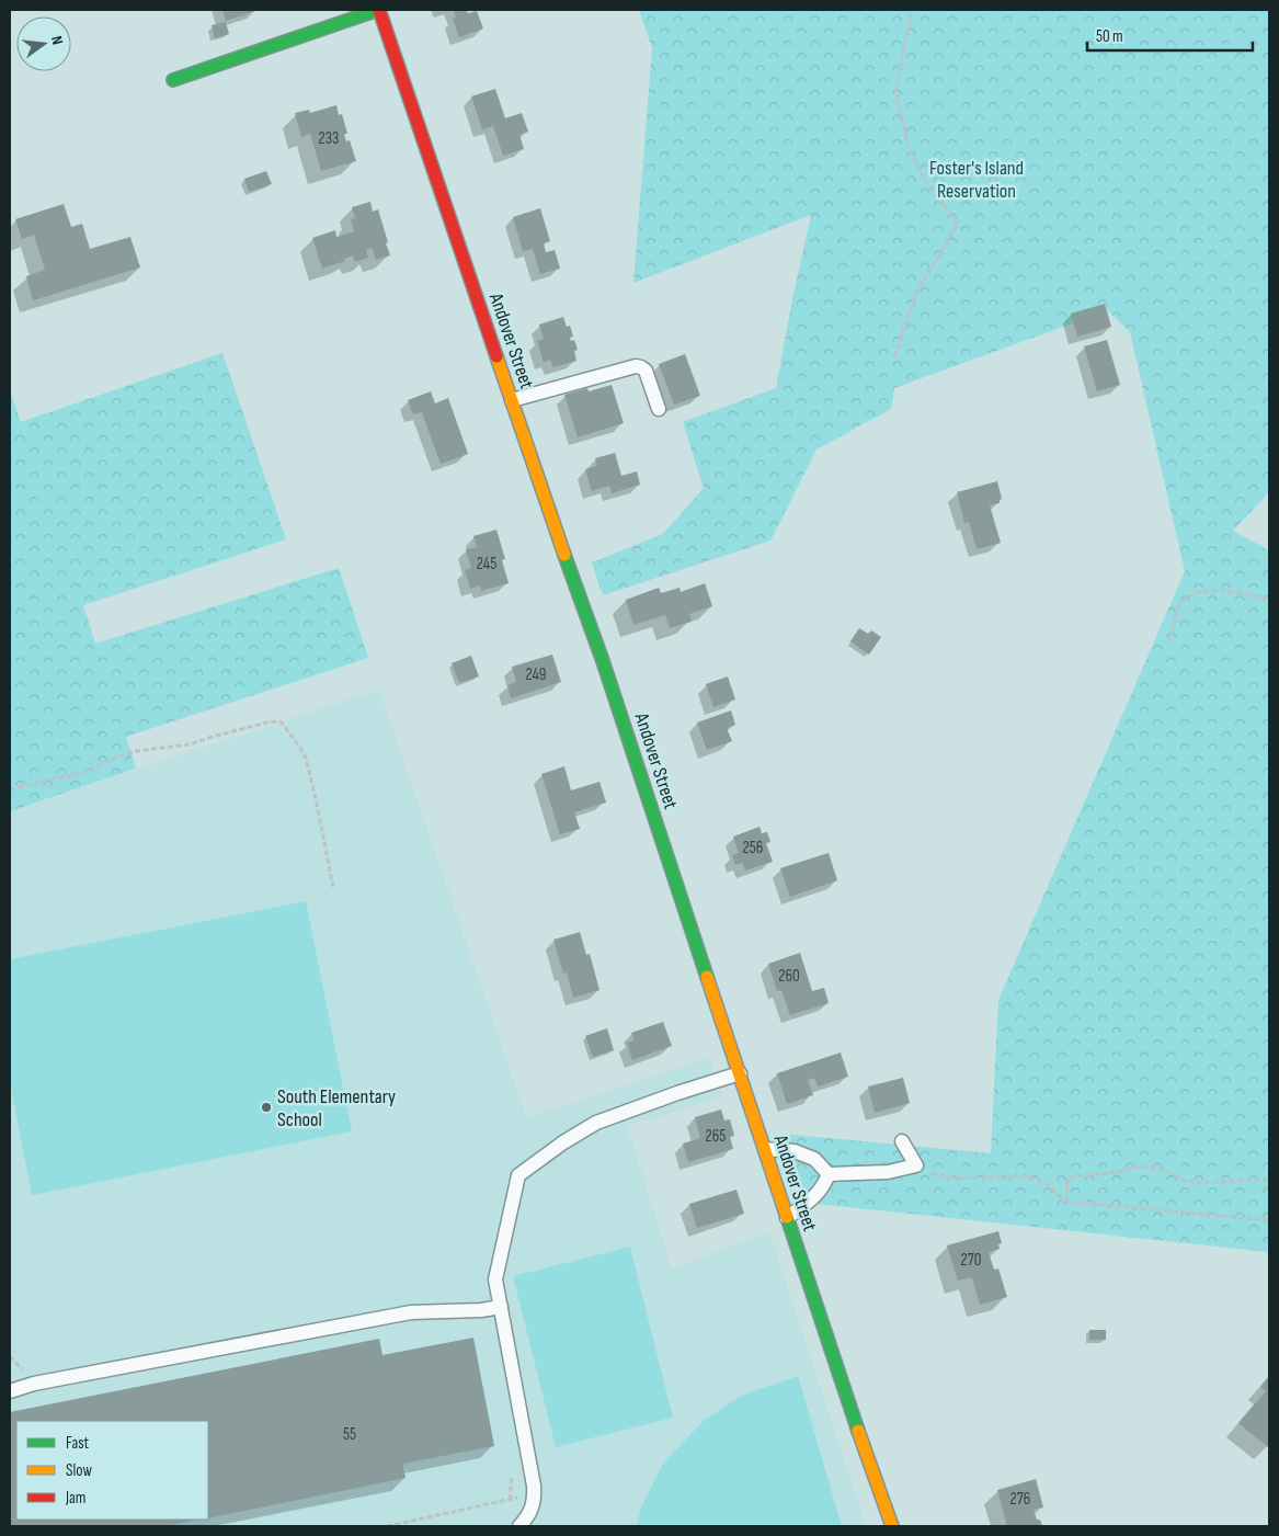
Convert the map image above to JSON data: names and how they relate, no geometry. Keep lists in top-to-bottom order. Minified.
{"streets":{"street":["Andover Street"]},"parks":["Foster's Island Reservation"],"places":["South Elementary School"],"house_numbers":["233","245","249","256","260","265","270","55","276"],"legend":["Fast","Slow","Jam"],"scale_bar":"50 m","north":"right"}
